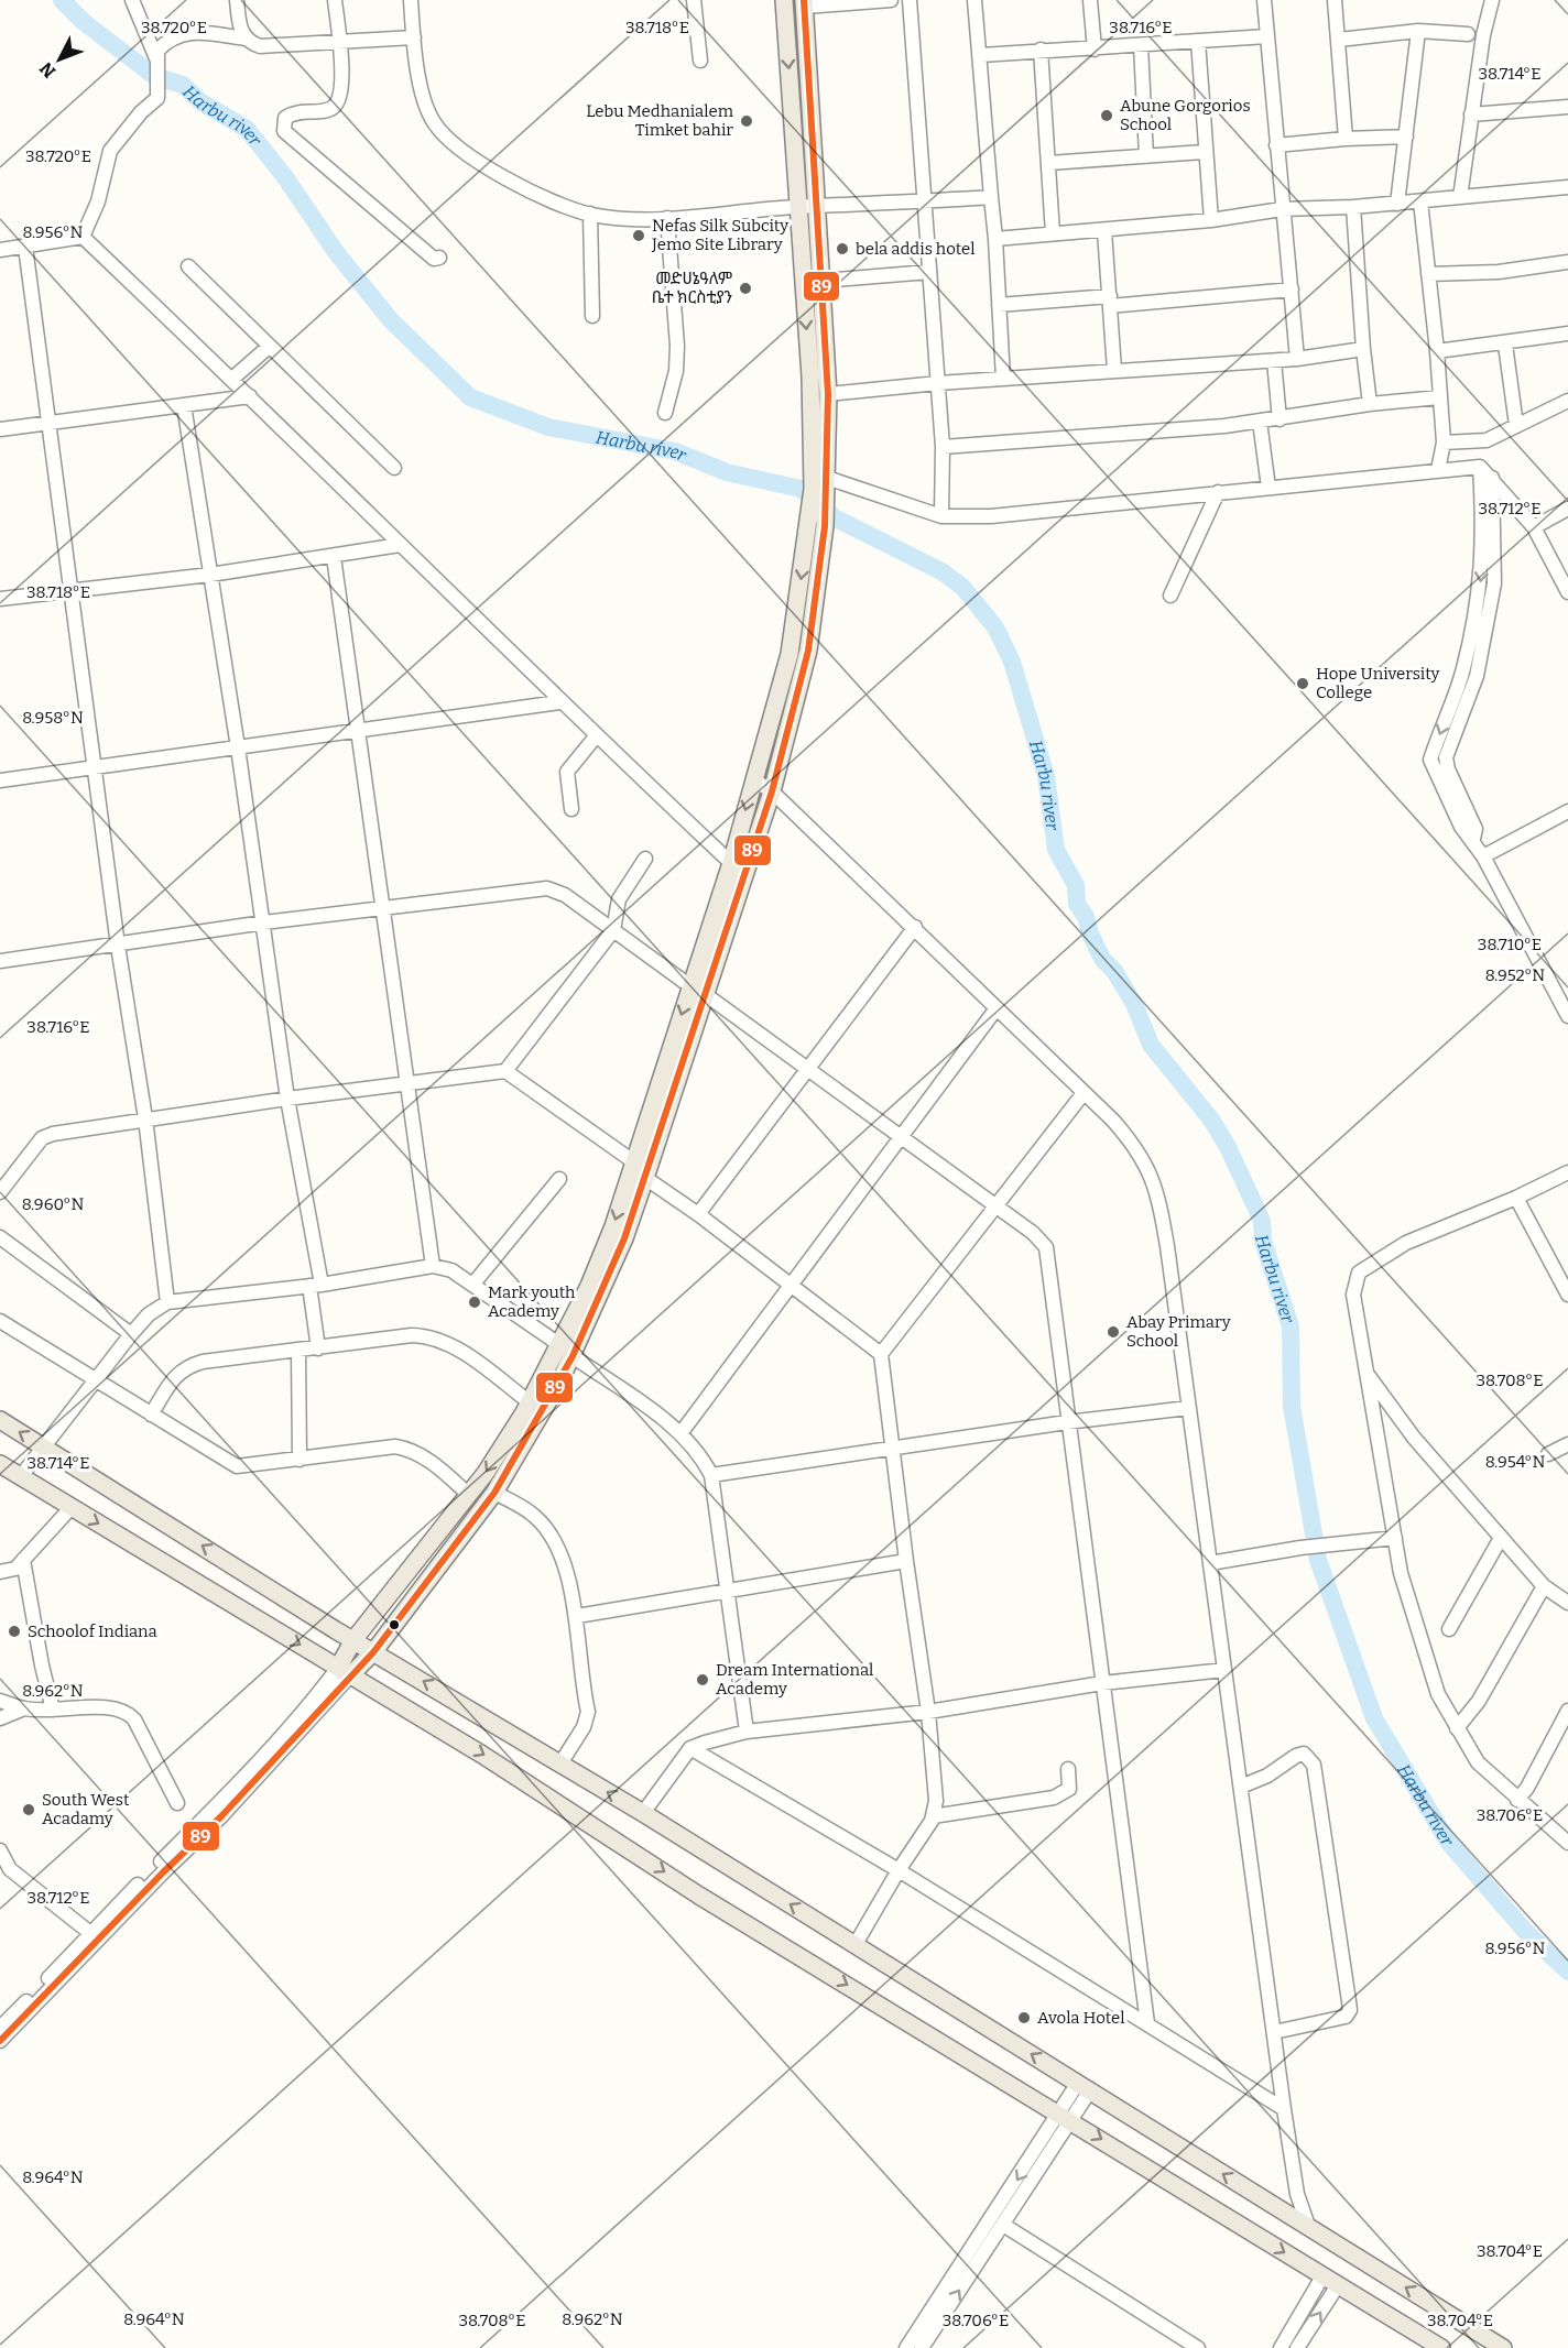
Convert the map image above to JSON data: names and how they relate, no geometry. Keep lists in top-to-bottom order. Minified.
{"water":["Harbu river"],"places":["Abune Gorgorios School","Lebu Medhanialem Timket bahir","Nefas Silk Subcity Jemo Site Library","bela addis hotel","መድሀኔዓለም ቤተ ክርስቲያን","Hope University College","Mark youth Academy","Abay Primary School","Schoolof Indiana","Dream International Academy","South West Acadamy","Avola Hotel"],"lines":["transit line 89"],"north":"bottom left","coordinates":["38.720°E","38.718°E","38.716°E","38.714°E","8.956°N","38.712°E","8.958°N","38.710°E","8.952°N","8.960°N","38.708°E","8.954°N","8.962°N","38.706°E","8.964°N","38.704°E"]}
